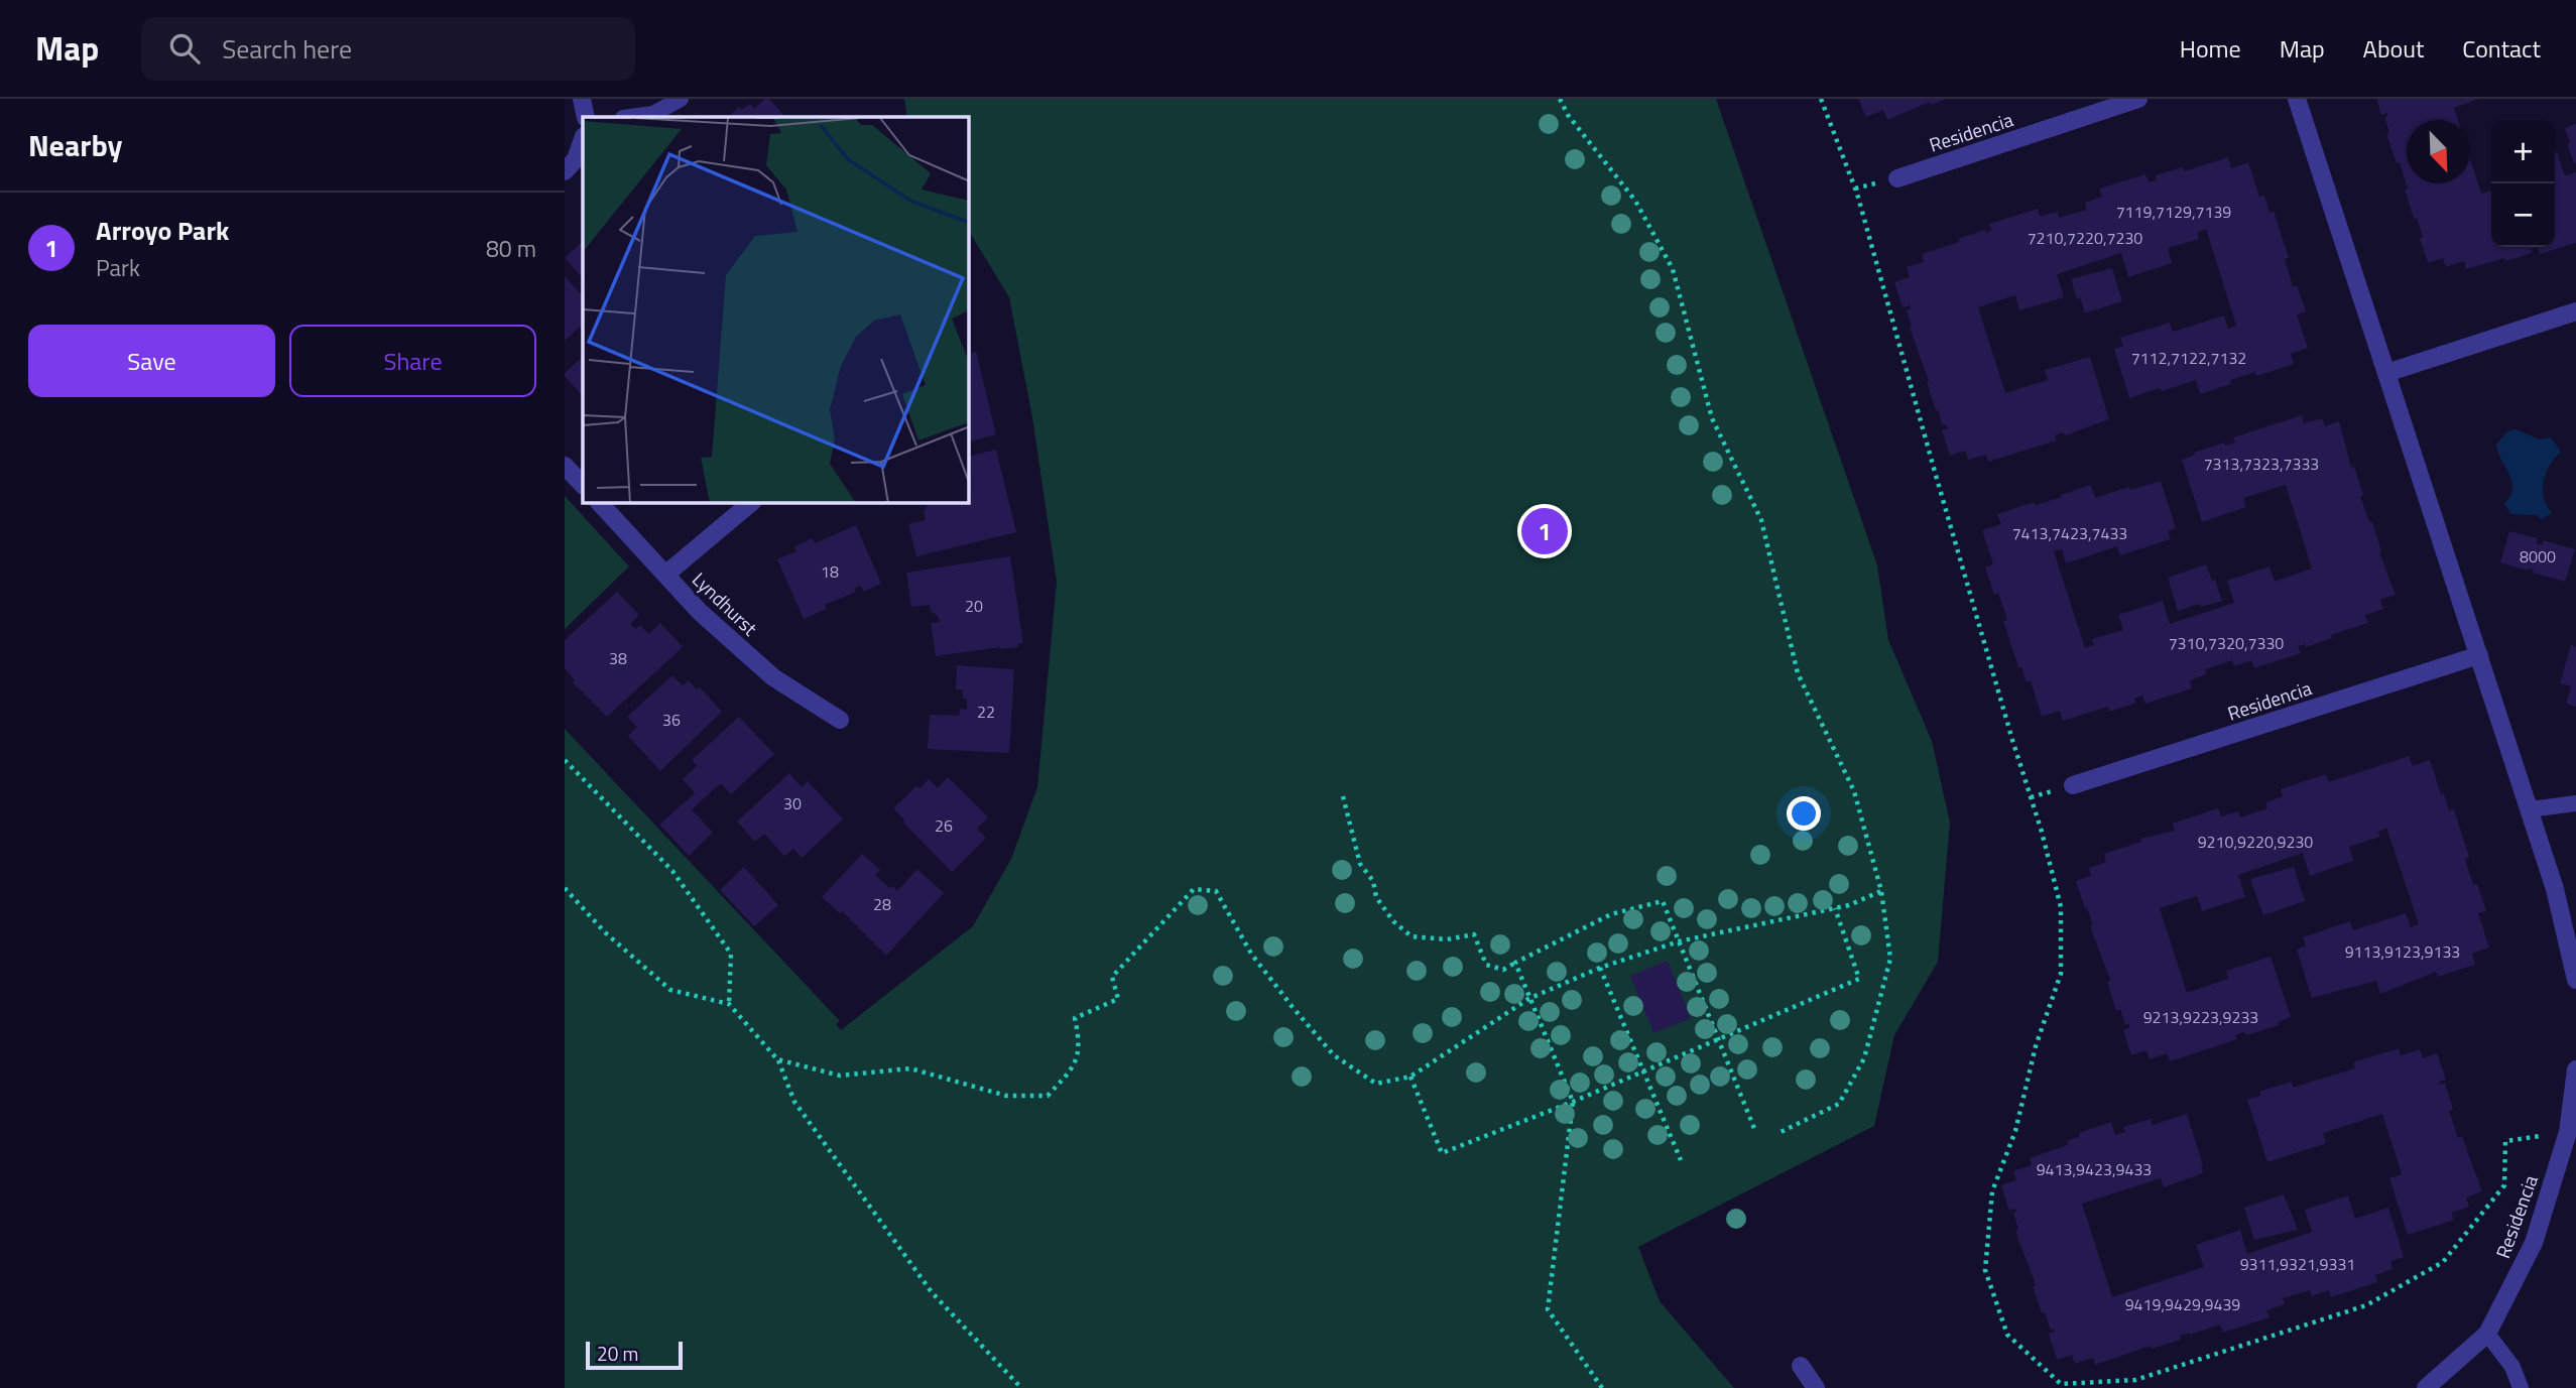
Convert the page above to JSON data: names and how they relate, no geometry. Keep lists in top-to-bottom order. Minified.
{"streets":{"street":["Residencia","Lyndhurst"]},"house_numbers":["7119,7129,7139","7210,7220,7230","7112,7122,7132","7313,7323,7333","7413,7423,7433","8000","18","20","7310,7320,7330","38","22","36","30","26","9210,9220,9230","28","9113,9123,9133","9213,9223,9233","9413,9423,9433","9311,9321,9331","9419,9429,9439"],"scale_bar":"20 m","north":"bottom right","page":{"header":"Map","search":"Search here","nav":["Home","Map","About","Contact"],"heading":"Nearby","map_buttons":["+","−"],"list":[{"mark":"1","name":"Arroyo Park","note":"Park","value":"80 m"}],"buttons":["Save","Share"],"pins":"1","scale":"20 m"}}
